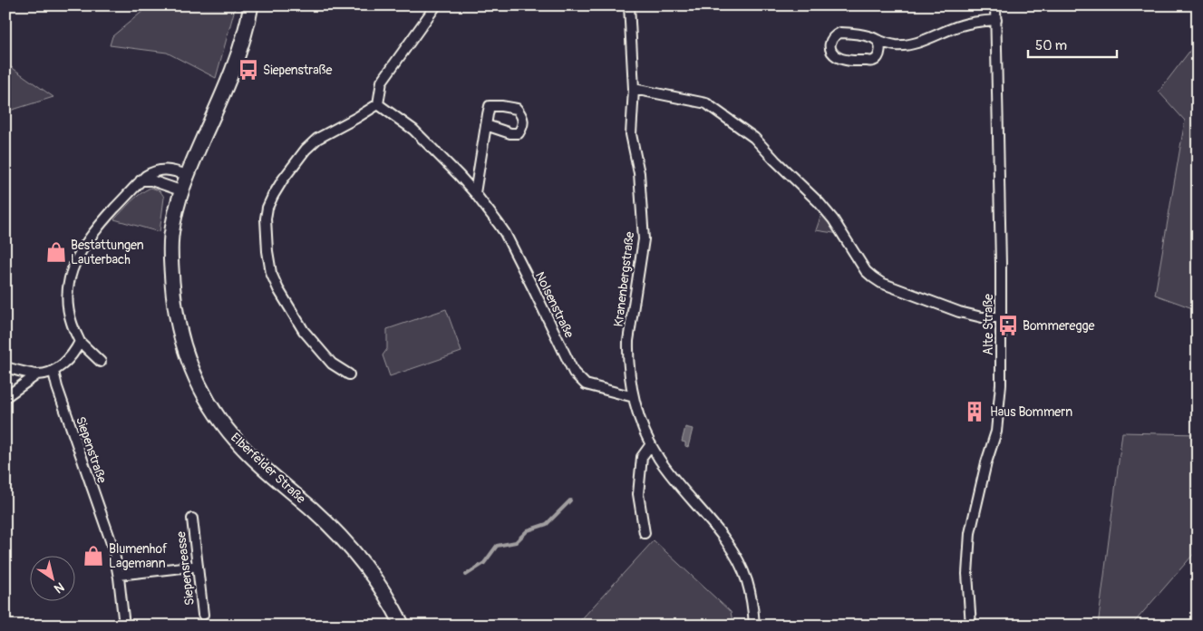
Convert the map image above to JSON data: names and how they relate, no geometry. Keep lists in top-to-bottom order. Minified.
{"streets":{"main road":["Elberfelder Straße"],"street":["Kranenbergstraße","Nolsenstraße","Alte Straße","Siepenstraße","Siepensreasse"]},"crossings":[["Kranenbergstraße","Nolsenstraße"]],"places":{"bus stop":["Siepenstraße","Bommeregge"],"shop":["Bestattungen Lauterbach","Blumenhof Lagemann"],"building":["Haus Bommern"]},"scale_bar":"50 m","north":"bottom right"}
